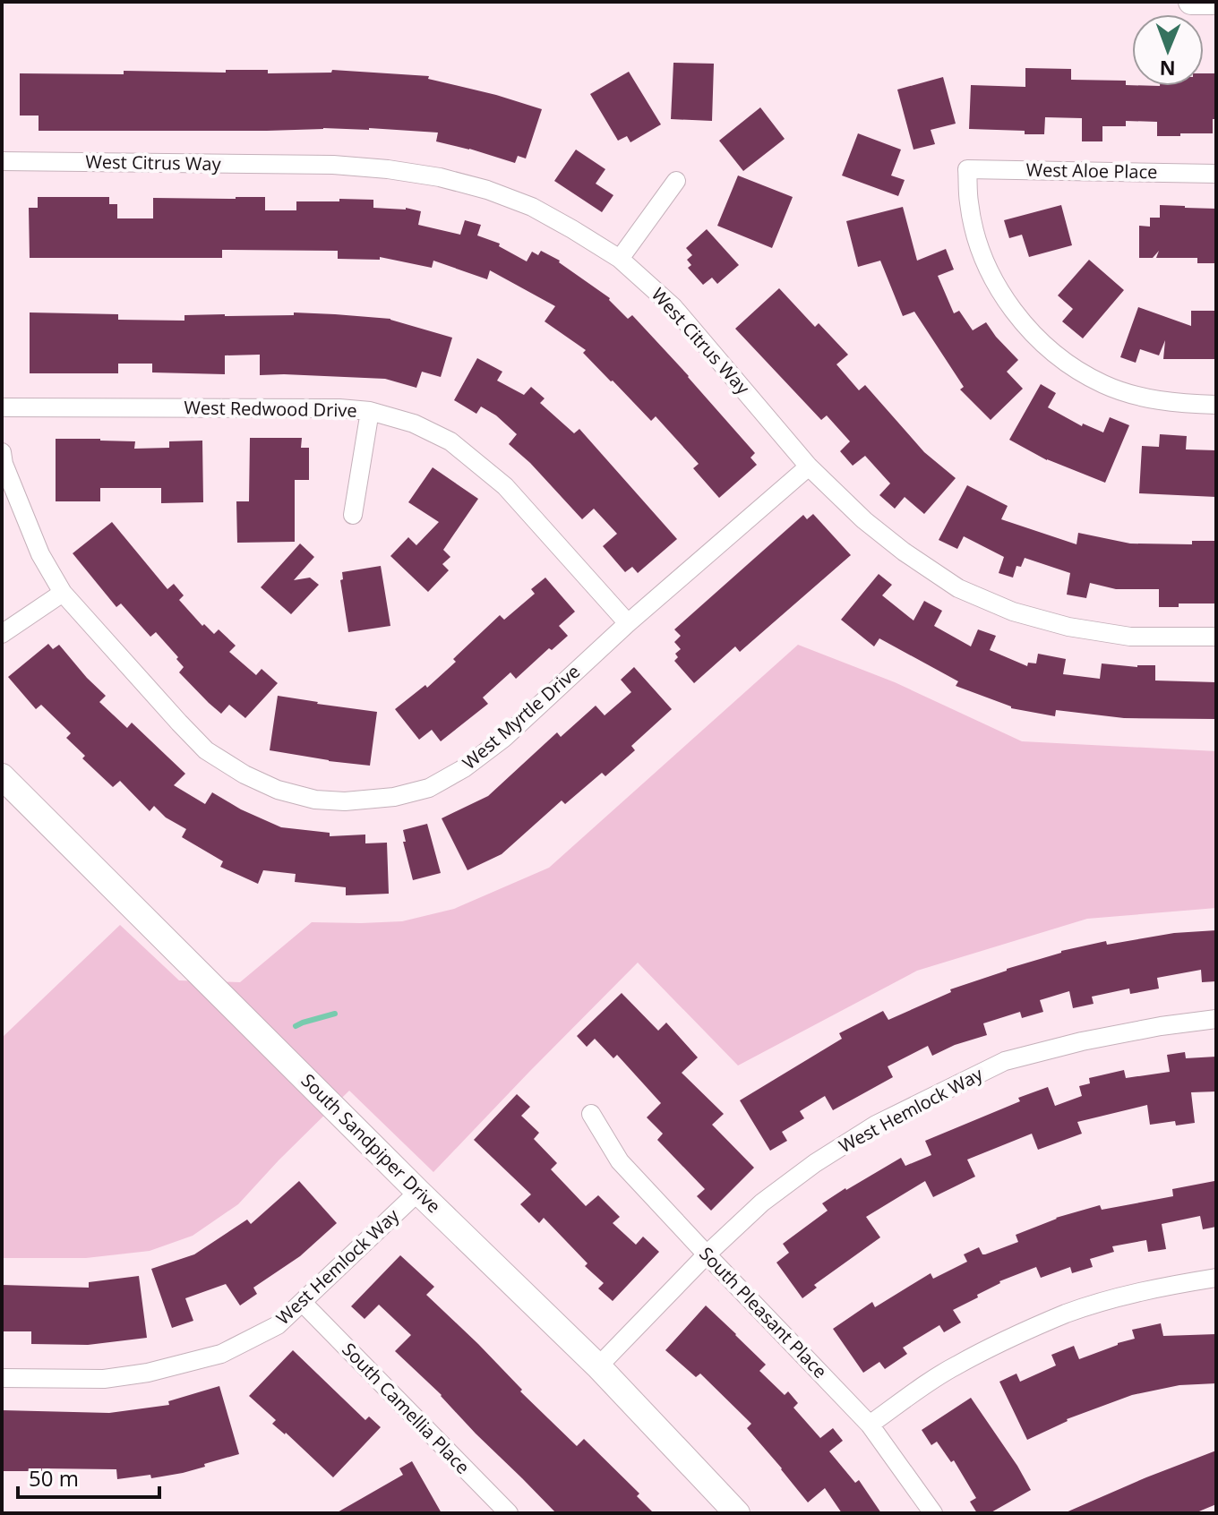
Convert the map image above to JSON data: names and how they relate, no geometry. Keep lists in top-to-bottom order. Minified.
{"streets":{"street":["West Citrus Way","West Aloe Place","West Redwood Drive","West Myrtle Drive","West Hemlock Way","South Sandpiper Drive","South Pleasant Place","South Camellia Place"]},"crossings":[["West Citrus Way","West Myrtle Drive"],["West Redwood Drive","West Myrtle Drive"],["West Hemlock Way","South Sandpiper Drive"],["West Hemlock Way","South Pleasant Place"],["West Hemlock Way","South Camellia Place"]],"scale_bar":"50 m","north":"bottom"}
